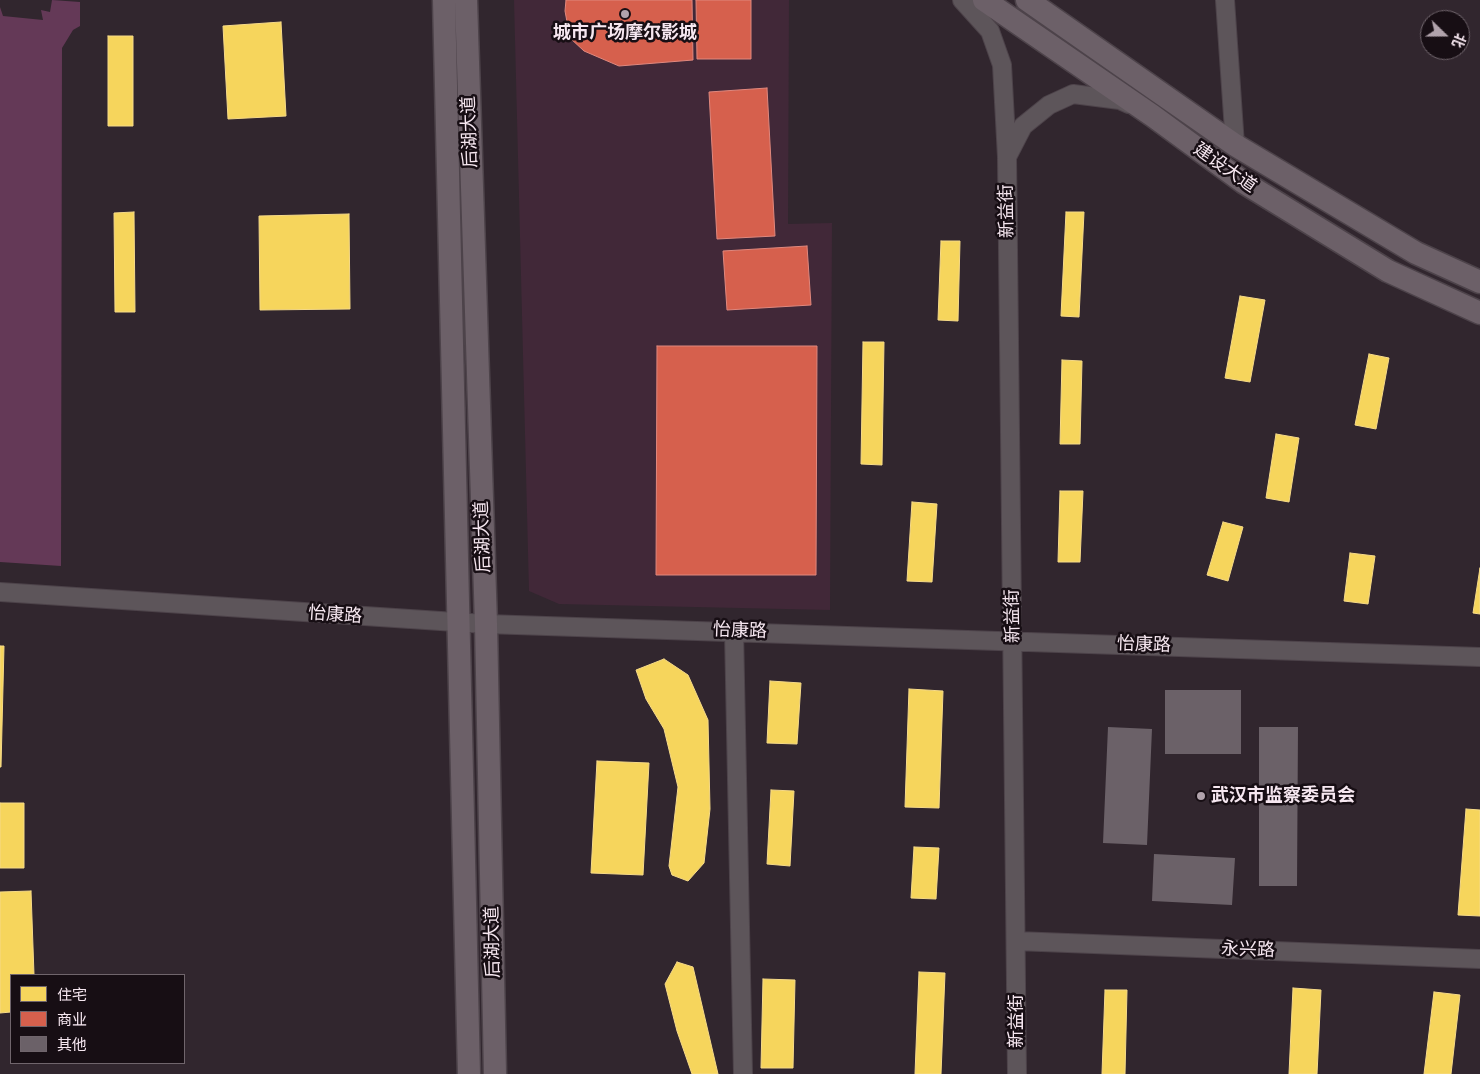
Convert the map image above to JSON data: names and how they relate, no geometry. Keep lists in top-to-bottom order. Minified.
{"streets":{"main road":["后湖大道","建设大道"],"street":["新益街","怡康路","永兴路"]},"crossings":[["后湖大道","怡康路"],["新益街","怡康路"],["新益街","永兴路"]],"places":["城市广场摩尔影城","武汉市监察委员会"],"legend":["住宅","商业","其他"],"north":"right"}
